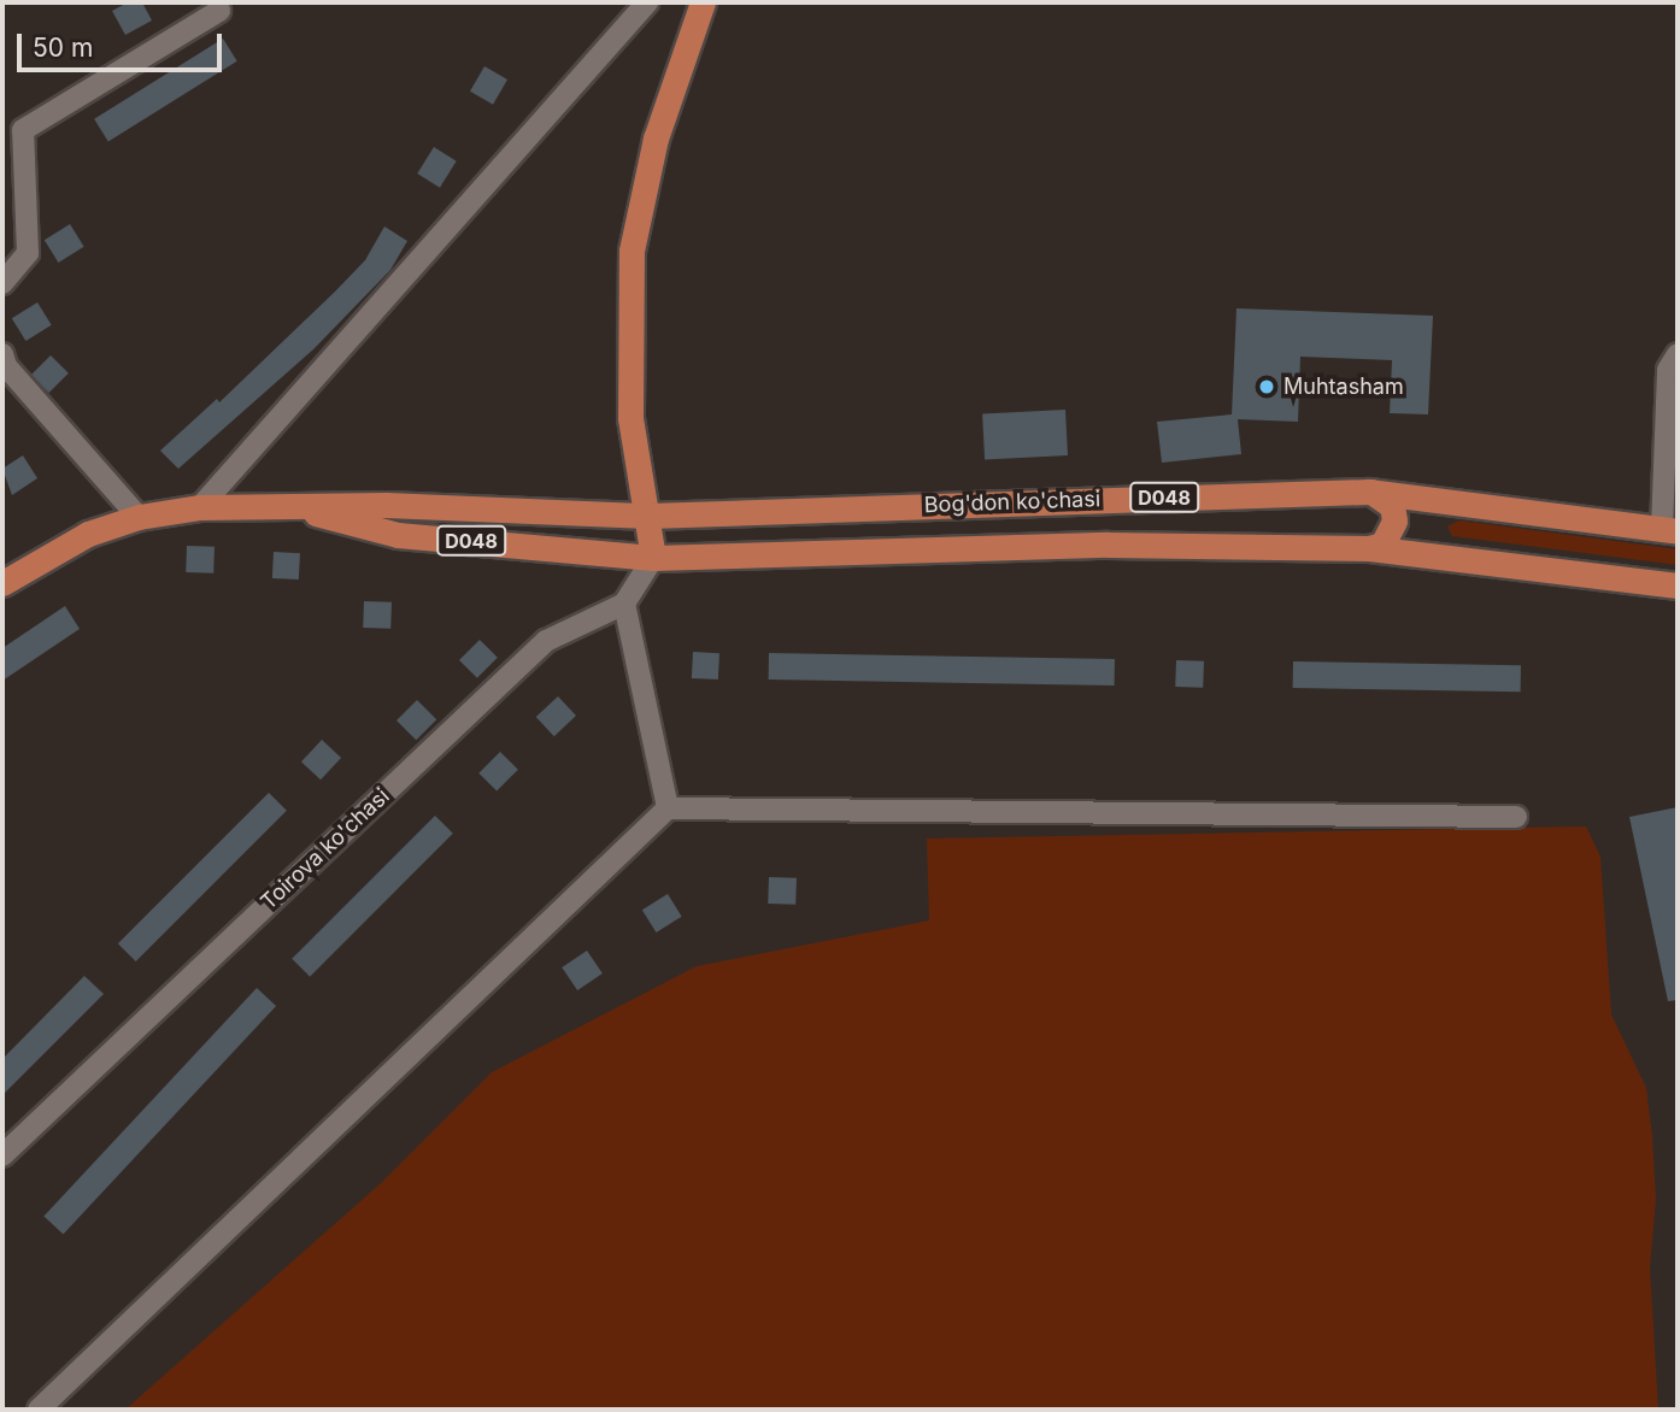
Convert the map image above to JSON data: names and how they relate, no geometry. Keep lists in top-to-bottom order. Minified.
{"streets":{"main road":["D048","Bog'don ko'chasi"],"street":["Toirova ko'chasi"]},"crossings":[["D048","Bog'don ko'chasi"]],"places":["Muhtasham"],"scale_bar":"50 m"}
